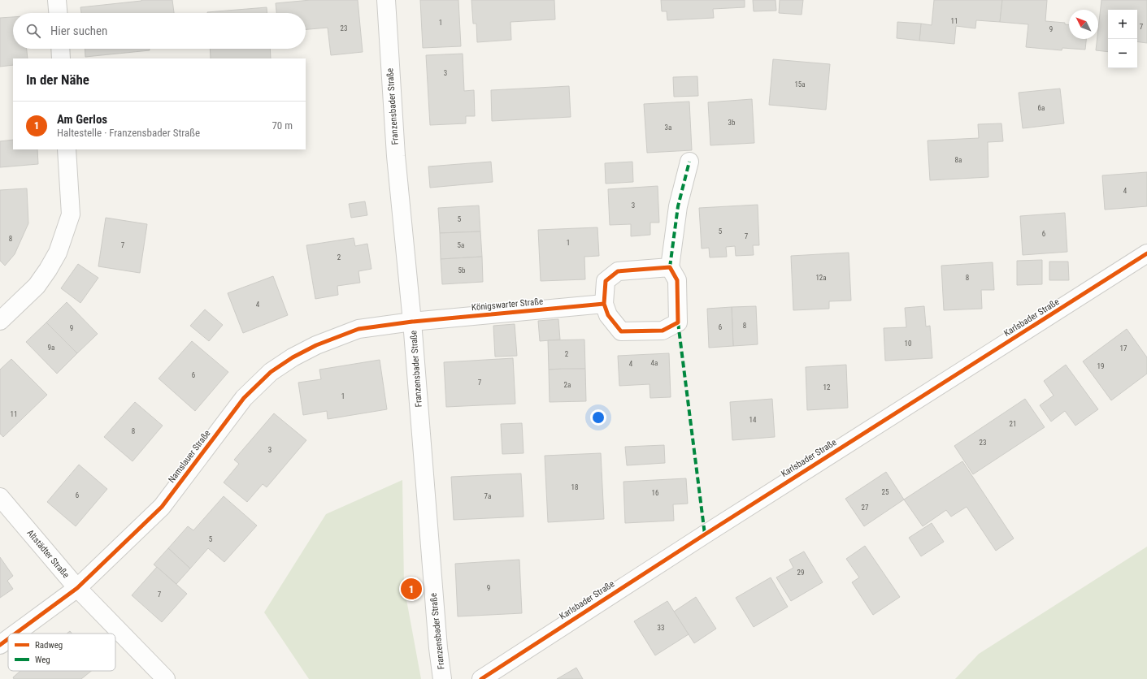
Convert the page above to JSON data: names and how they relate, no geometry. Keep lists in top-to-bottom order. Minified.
{"streets":{"street":["Franzensbader Straße","Königswarter Straße","Karlsbader Straße","Namslauer Straße","Altstädter Straße"]},"crossings":[["Franzensbader Straße","Königswarter Straße"],["Franzensbader Straße","Namslauer Straße"],["Königswarter Straße","Namslauer Straße"],["Namslauer Straße","Altstädter Straße"]],"house_numbers":["11","1","7","23","9","3","15a","6a","3b","3a","8a","4","3","5","5","6","7","8","1","7","5a","2","5b","12a","8","4","8","6","9","10","9a","17","2","4a","4","19","6","7","2a","12","1","11","14","21","8","23","3","18","25","16","6","7a","27","5","29","9","7","33"],"legend":["Radweg","Weg"],"north":"top left","page":{"map_buttons":["+","−"],"search":"Hier suchen","heading":"In der Nähe","list":[{"mark":"1","name":"Am Gerlos","note":"Haltestelle · Franzensbader Straße","value":"70 m"}],"pins":"1"}}
